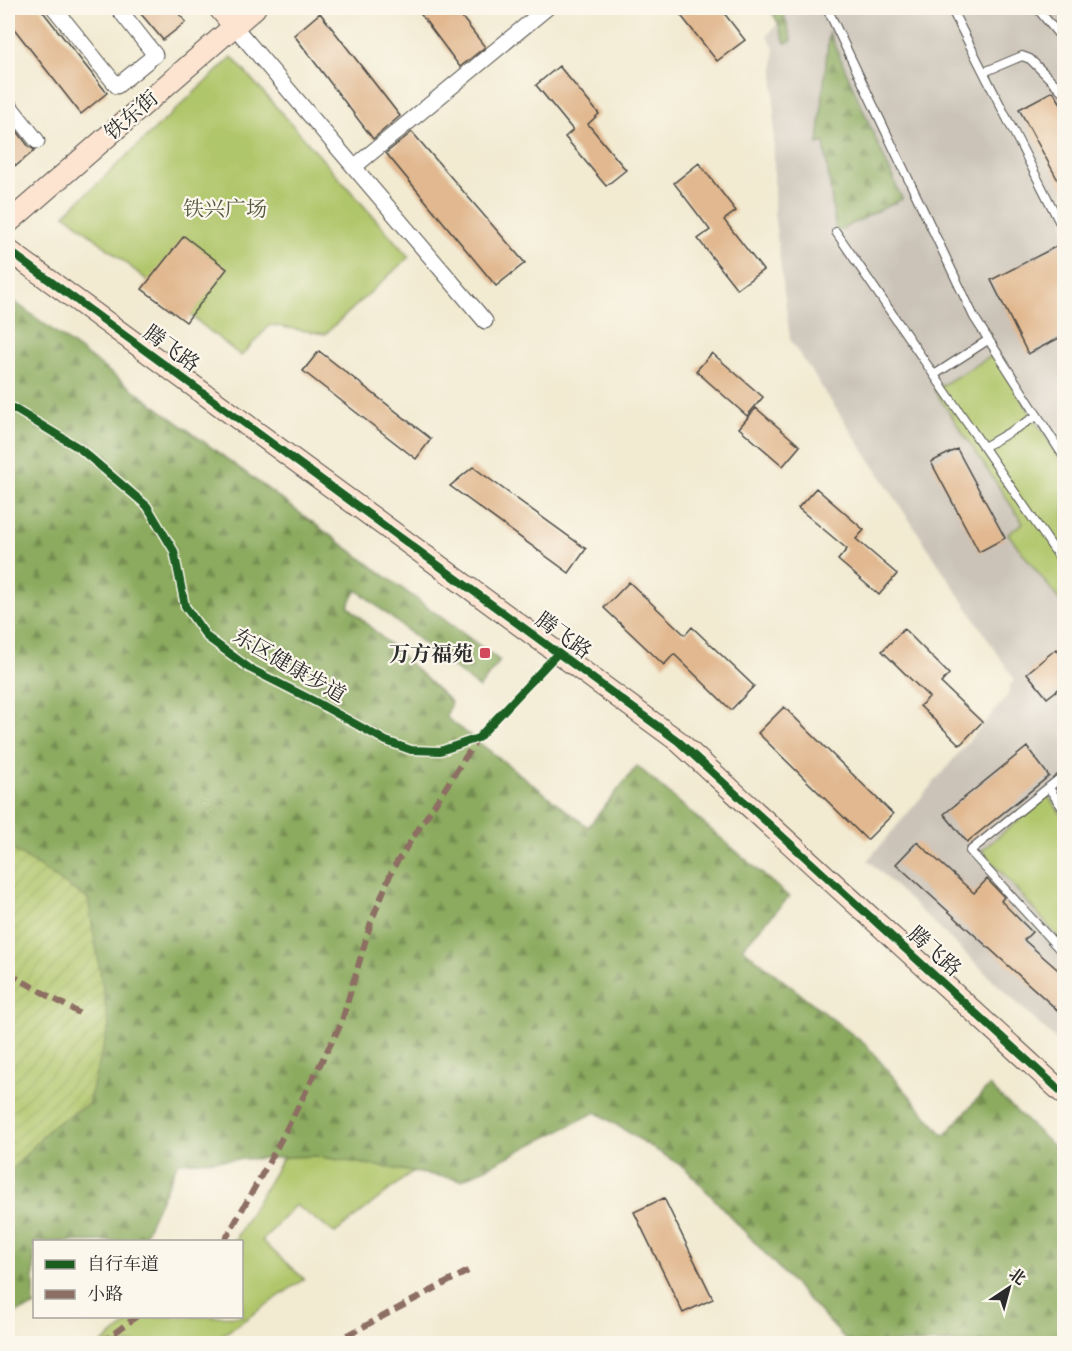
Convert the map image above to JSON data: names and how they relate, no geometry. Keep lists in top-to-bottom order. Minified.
{"streets":{"street":["铁东街","腾飞路"],"cycle path":["东区健康步道"]},"parks":["铁兴广场"],"places":{"transit":["万方福苑"]},"legend":["自行车道","小路"],"north":"top right"}
